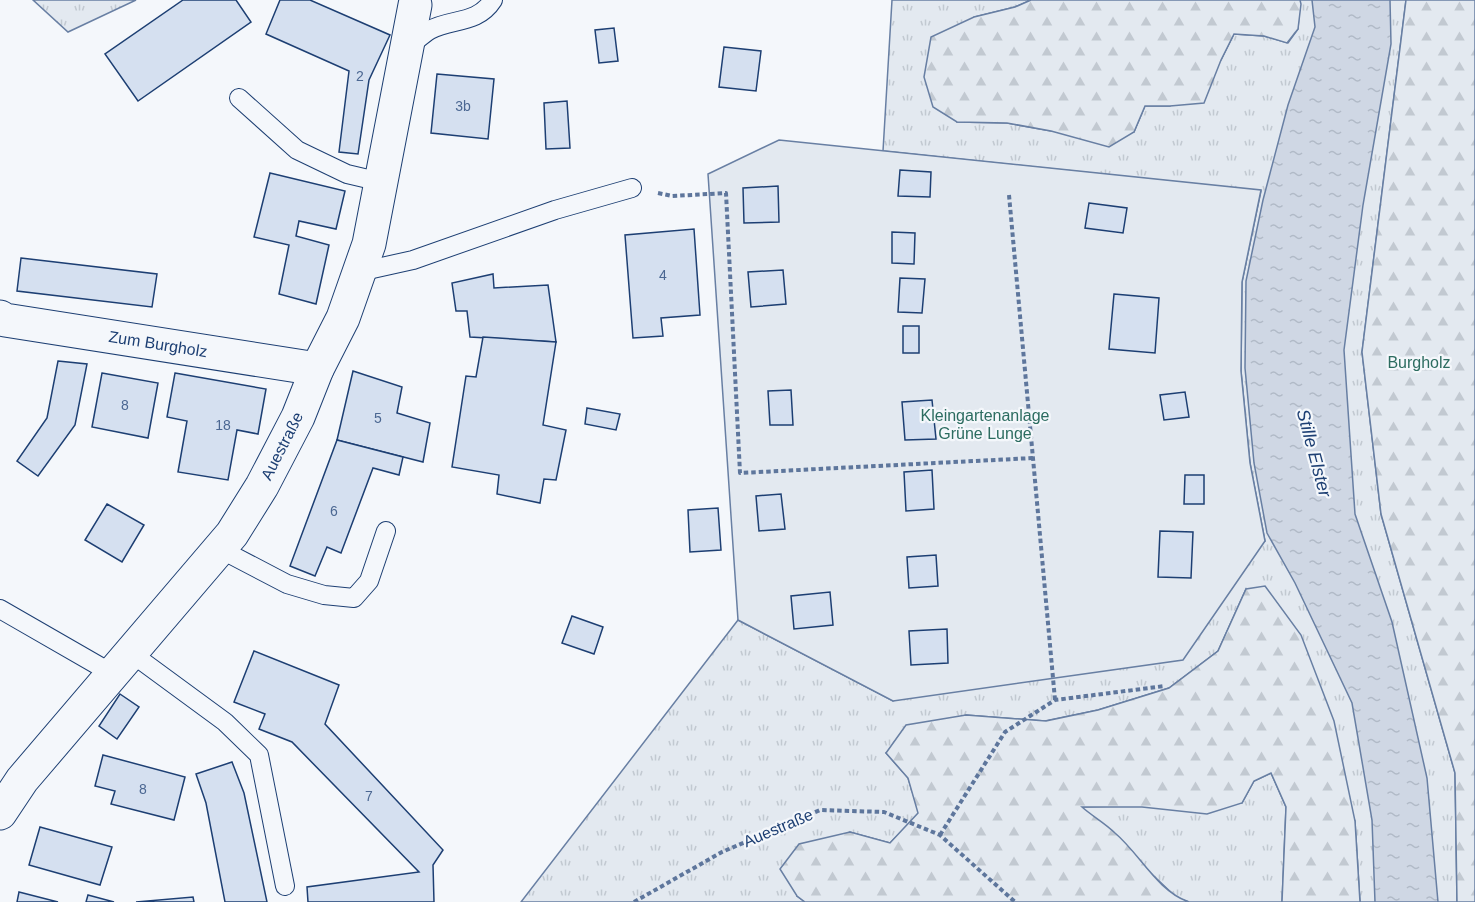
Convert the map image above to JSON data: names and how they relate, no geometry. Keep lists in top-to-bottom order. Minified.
{"streets":{"street":["Zum Burgholz","Auestraße"]},"crossings":[["Zum Burgholz","Auestraße"]],"water":["Stille Elster"],"parks":["Burgholz","Kleingartenanlage Grüne Lunge"],"house_numbers":["2","3b","4","8","5","18","6","8","7"]}
